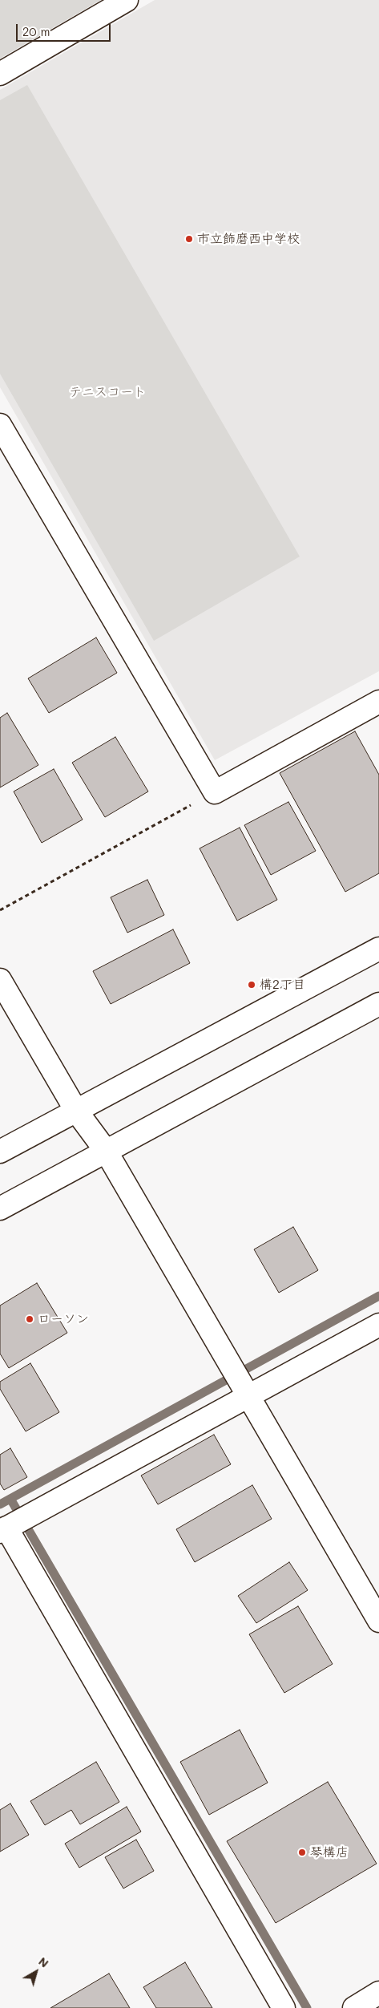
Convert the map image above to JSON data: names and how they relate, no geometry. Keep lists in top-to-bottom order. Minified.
{"parks":["テニスコート"],"places":["市立飾磨西中学校","構2丁目","ローソン","琴構店"],"scale_bar":"20 m","north":"top right"}
